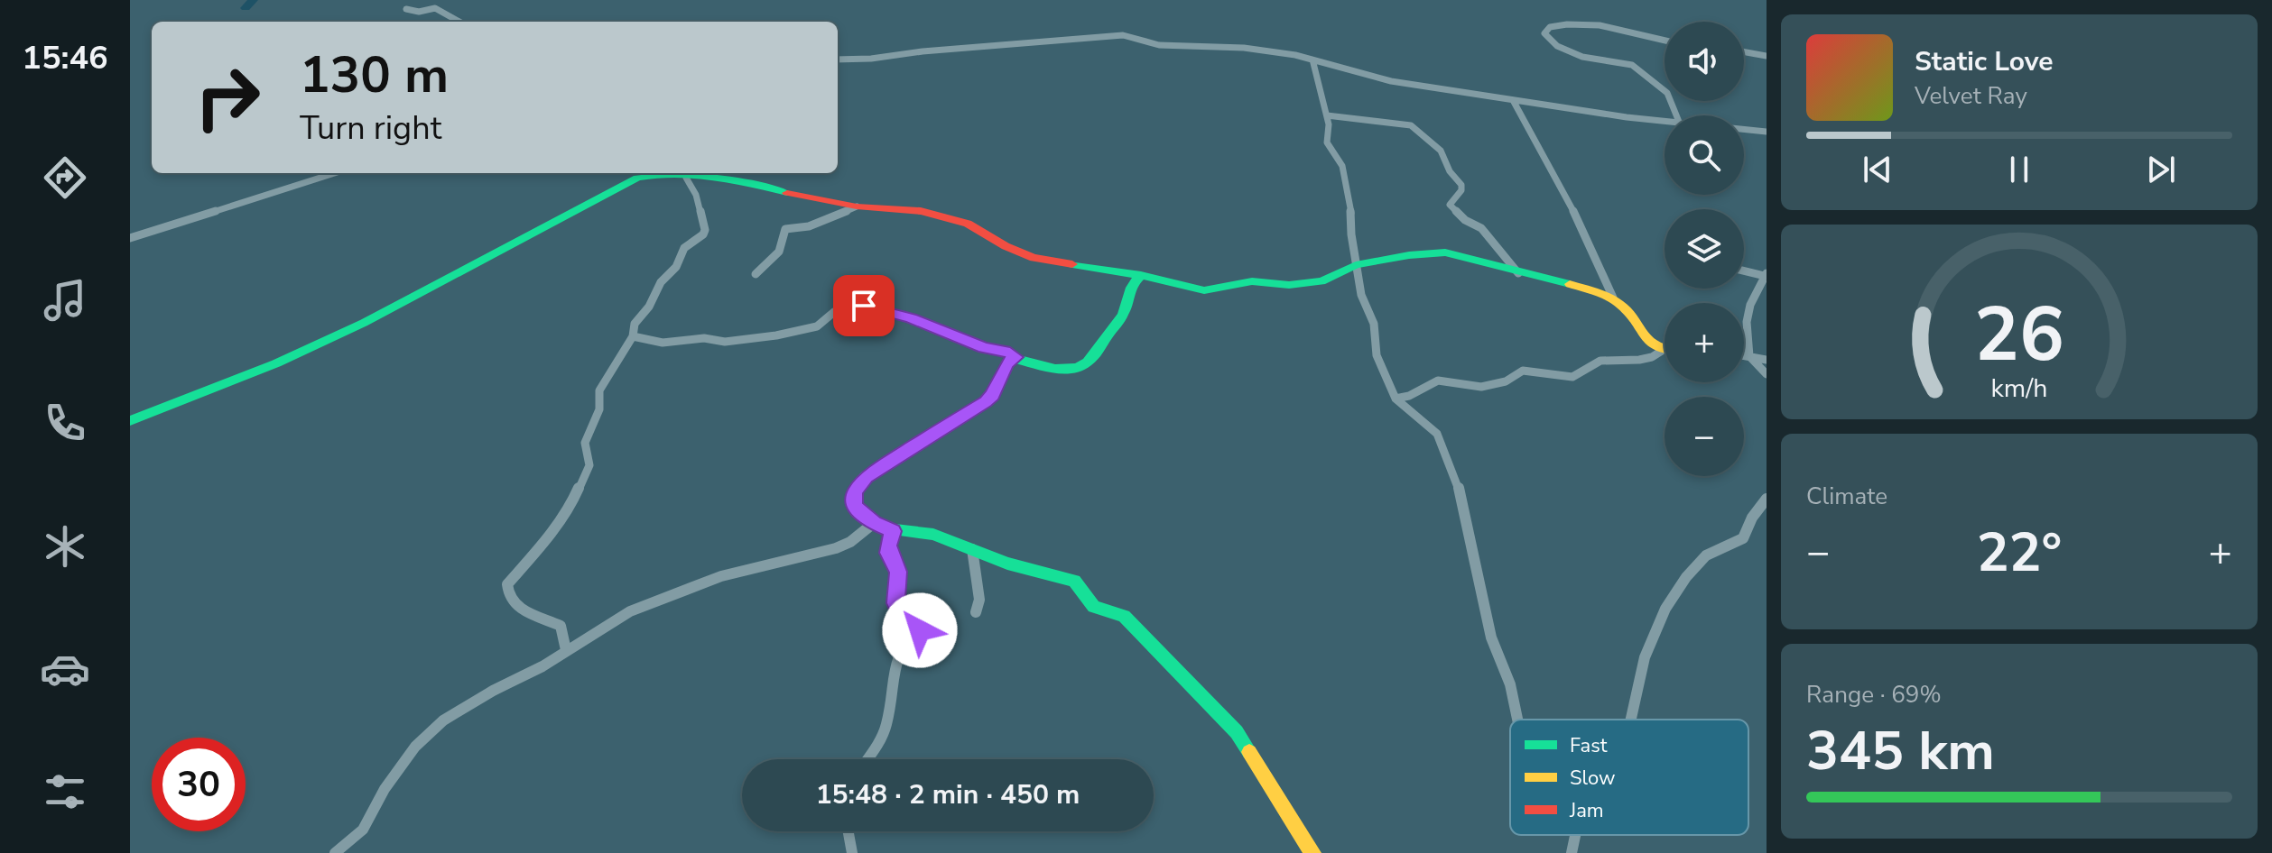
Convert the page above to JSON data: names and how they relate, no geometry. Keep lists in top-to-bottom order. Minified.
{"legend":["Fast","Slow","Jam"],"page":{"tabs":"15:46","map_buttons":["+","−"],"turn":["130 m","Turn right"],"song":["Static Love","Velvet Ray"],"tile":["Climate",["Range · 69%","345 km"]],"heat":["−","22°","+"],"limit":"30","trip":"15:48 · 2 min · 450 m","gauge":["26","km/h"]}}
